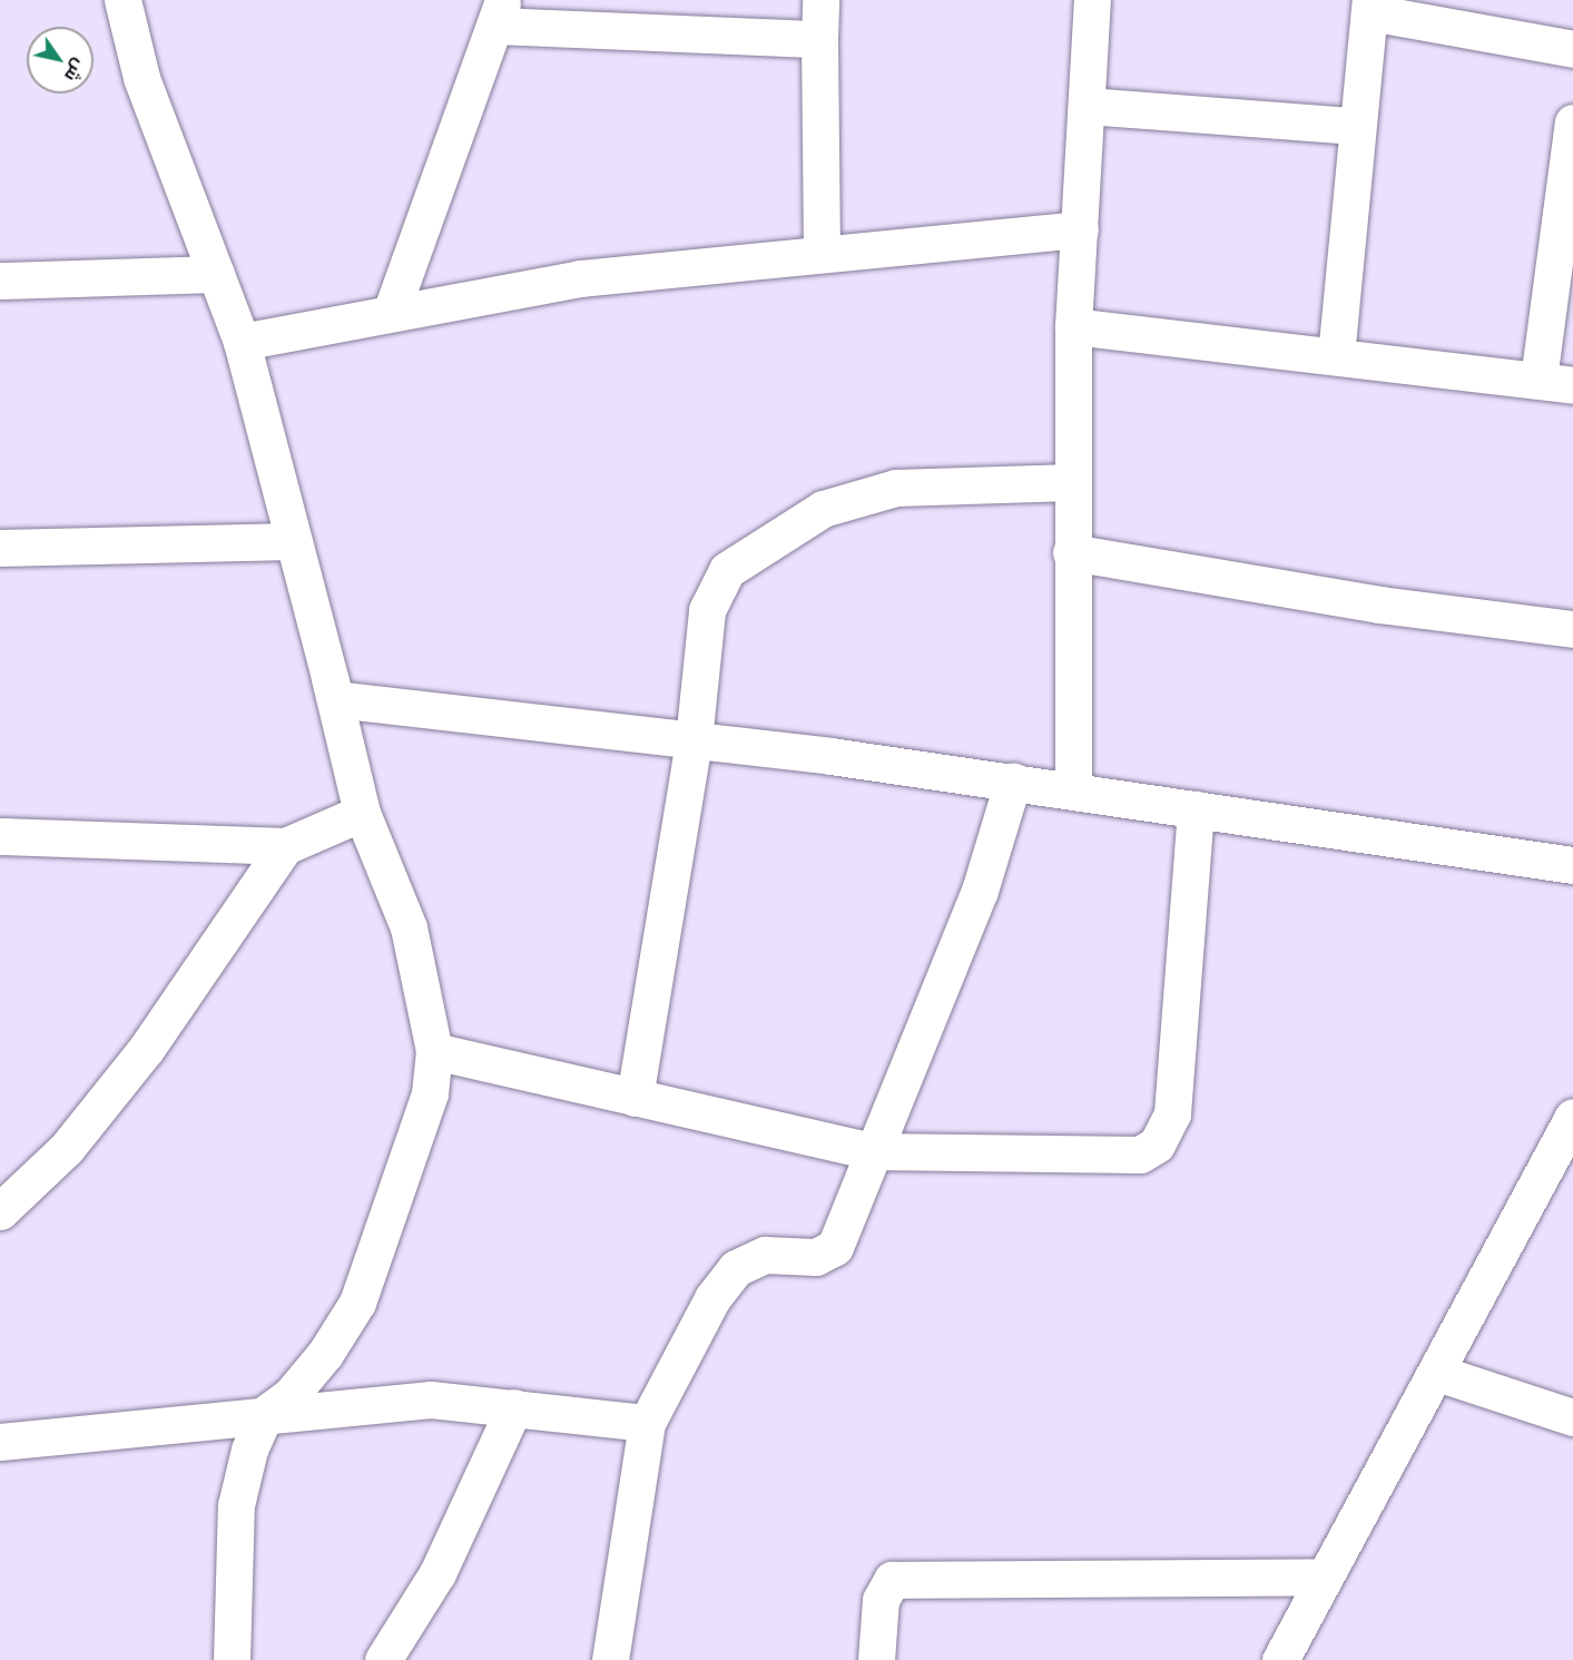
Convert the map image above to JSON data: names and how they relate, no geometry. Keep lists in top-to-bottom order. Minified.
{"north":"bottom right"}
